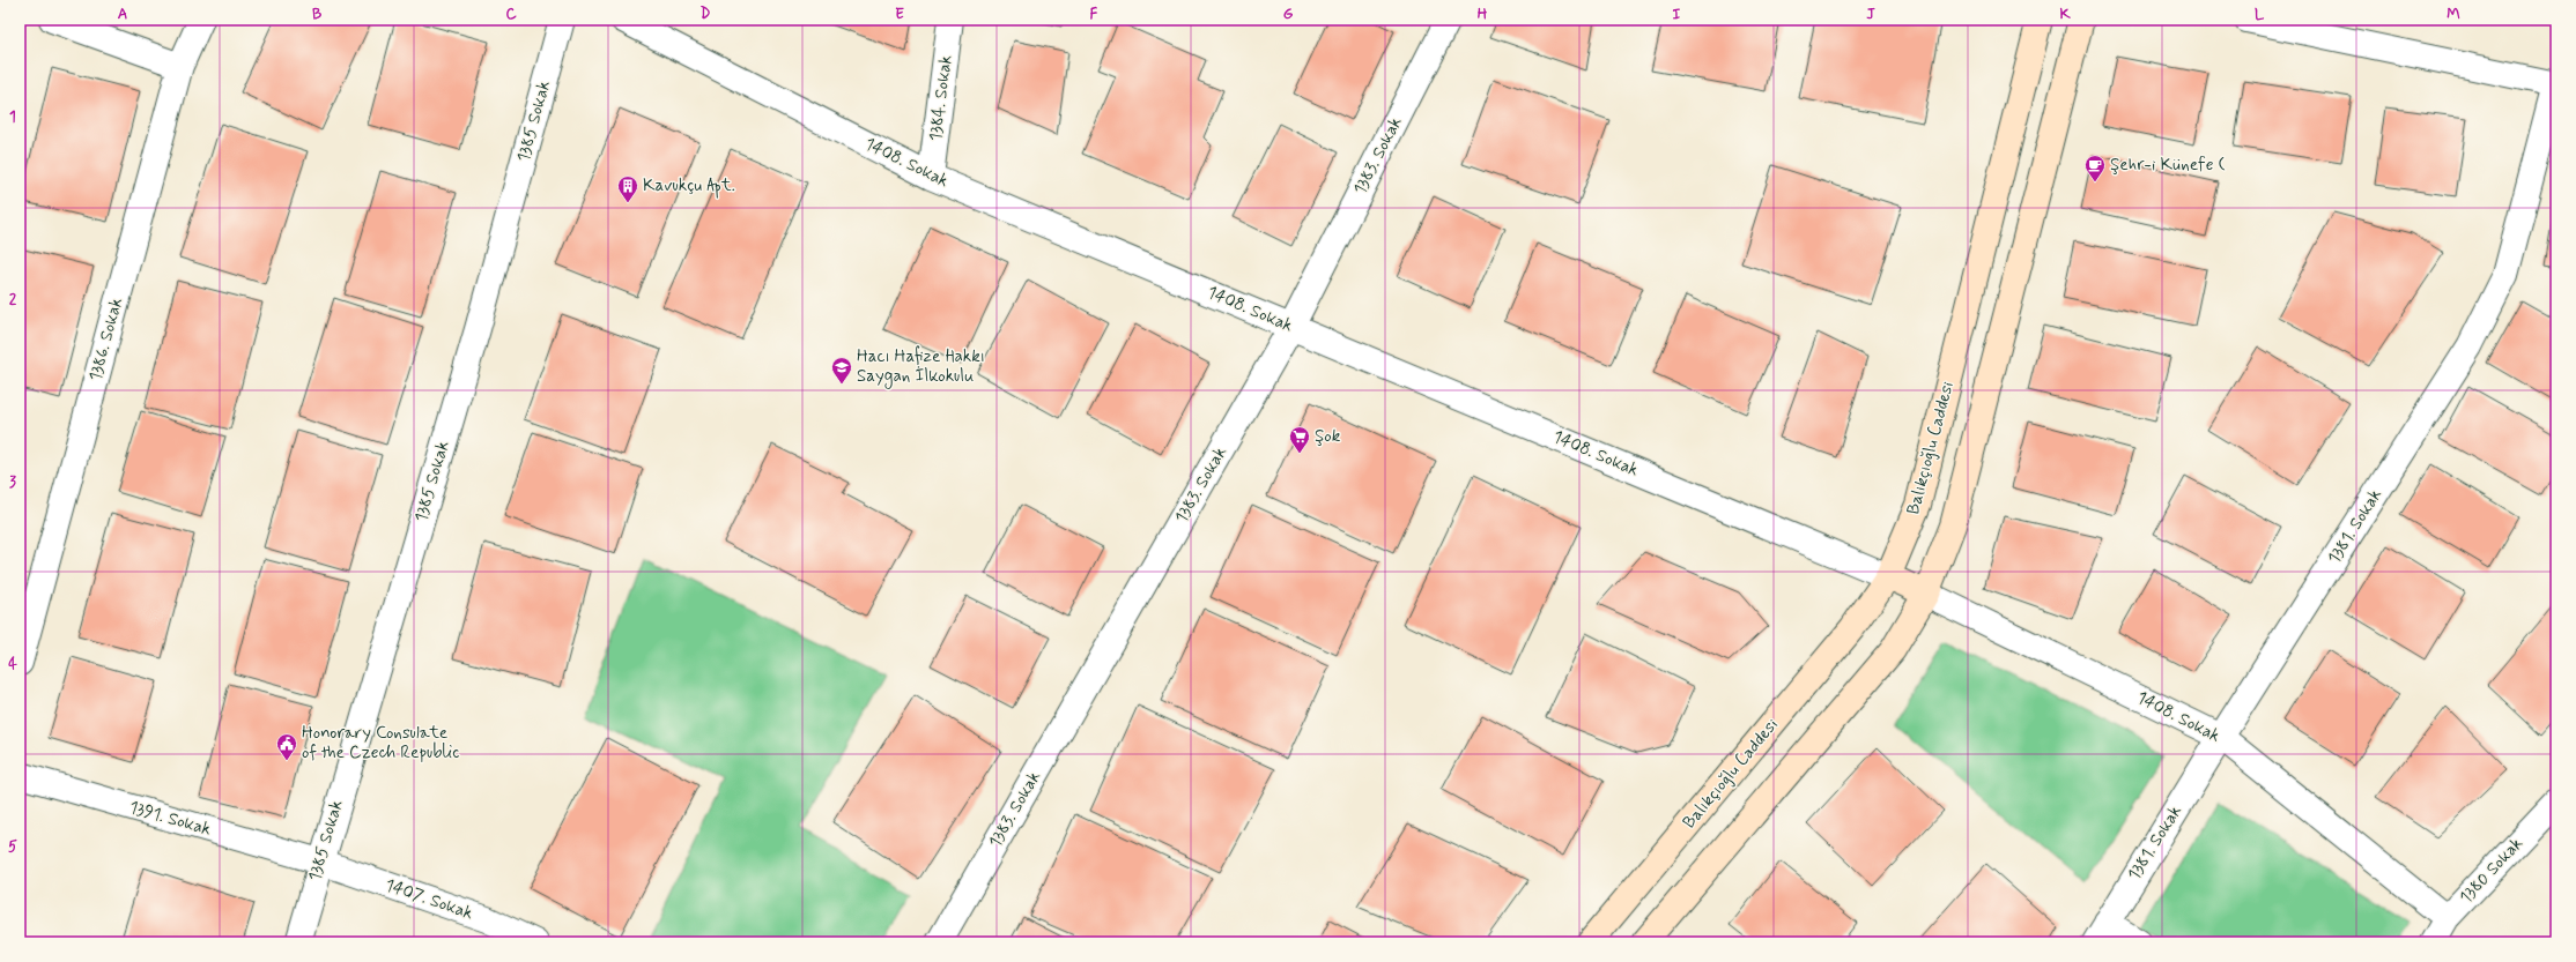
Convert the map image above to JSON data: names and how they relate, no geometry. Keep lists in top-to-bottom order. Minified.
{"streets":{"street":["1384. Sokak","1385 Sokak","1383. Sokak","1408. Sokak","1386. Sokak","Balıkçıoğlu Caddesi","1381. Sokak","1391. Sokak","1380 Sokak","1407. Sokak"]},"crossings":[["1384. Sokak","1408. Sokak"],["1385 Sokak","1391. Sokak"],["1385 Sokak","1407. Sokak"],["1383. Sokak","1408. Sokak"],["1408. Sokak","Balıkçıoğlu Caddesi"],["1408. Sokak","1381. Sokak"],["1408. Sokak","1380 Sokak"],["1391. Sokak","1407. Sokak"]],"places":{"cafe":["Şehr-i Künefe ("],"building":["Kavukçu Apt."],"school or university":["Hacı Hafize Hakkı Saygan İlkokulu"],"supermarket":["Şok"],"public building":["Honorary Consulate of the Czech Republic"]},"grid":{"columns":["A","B","C","D","E","F","G","H","I","J","K","L","M"],"rows":["1","2","3","4","5"]}}
